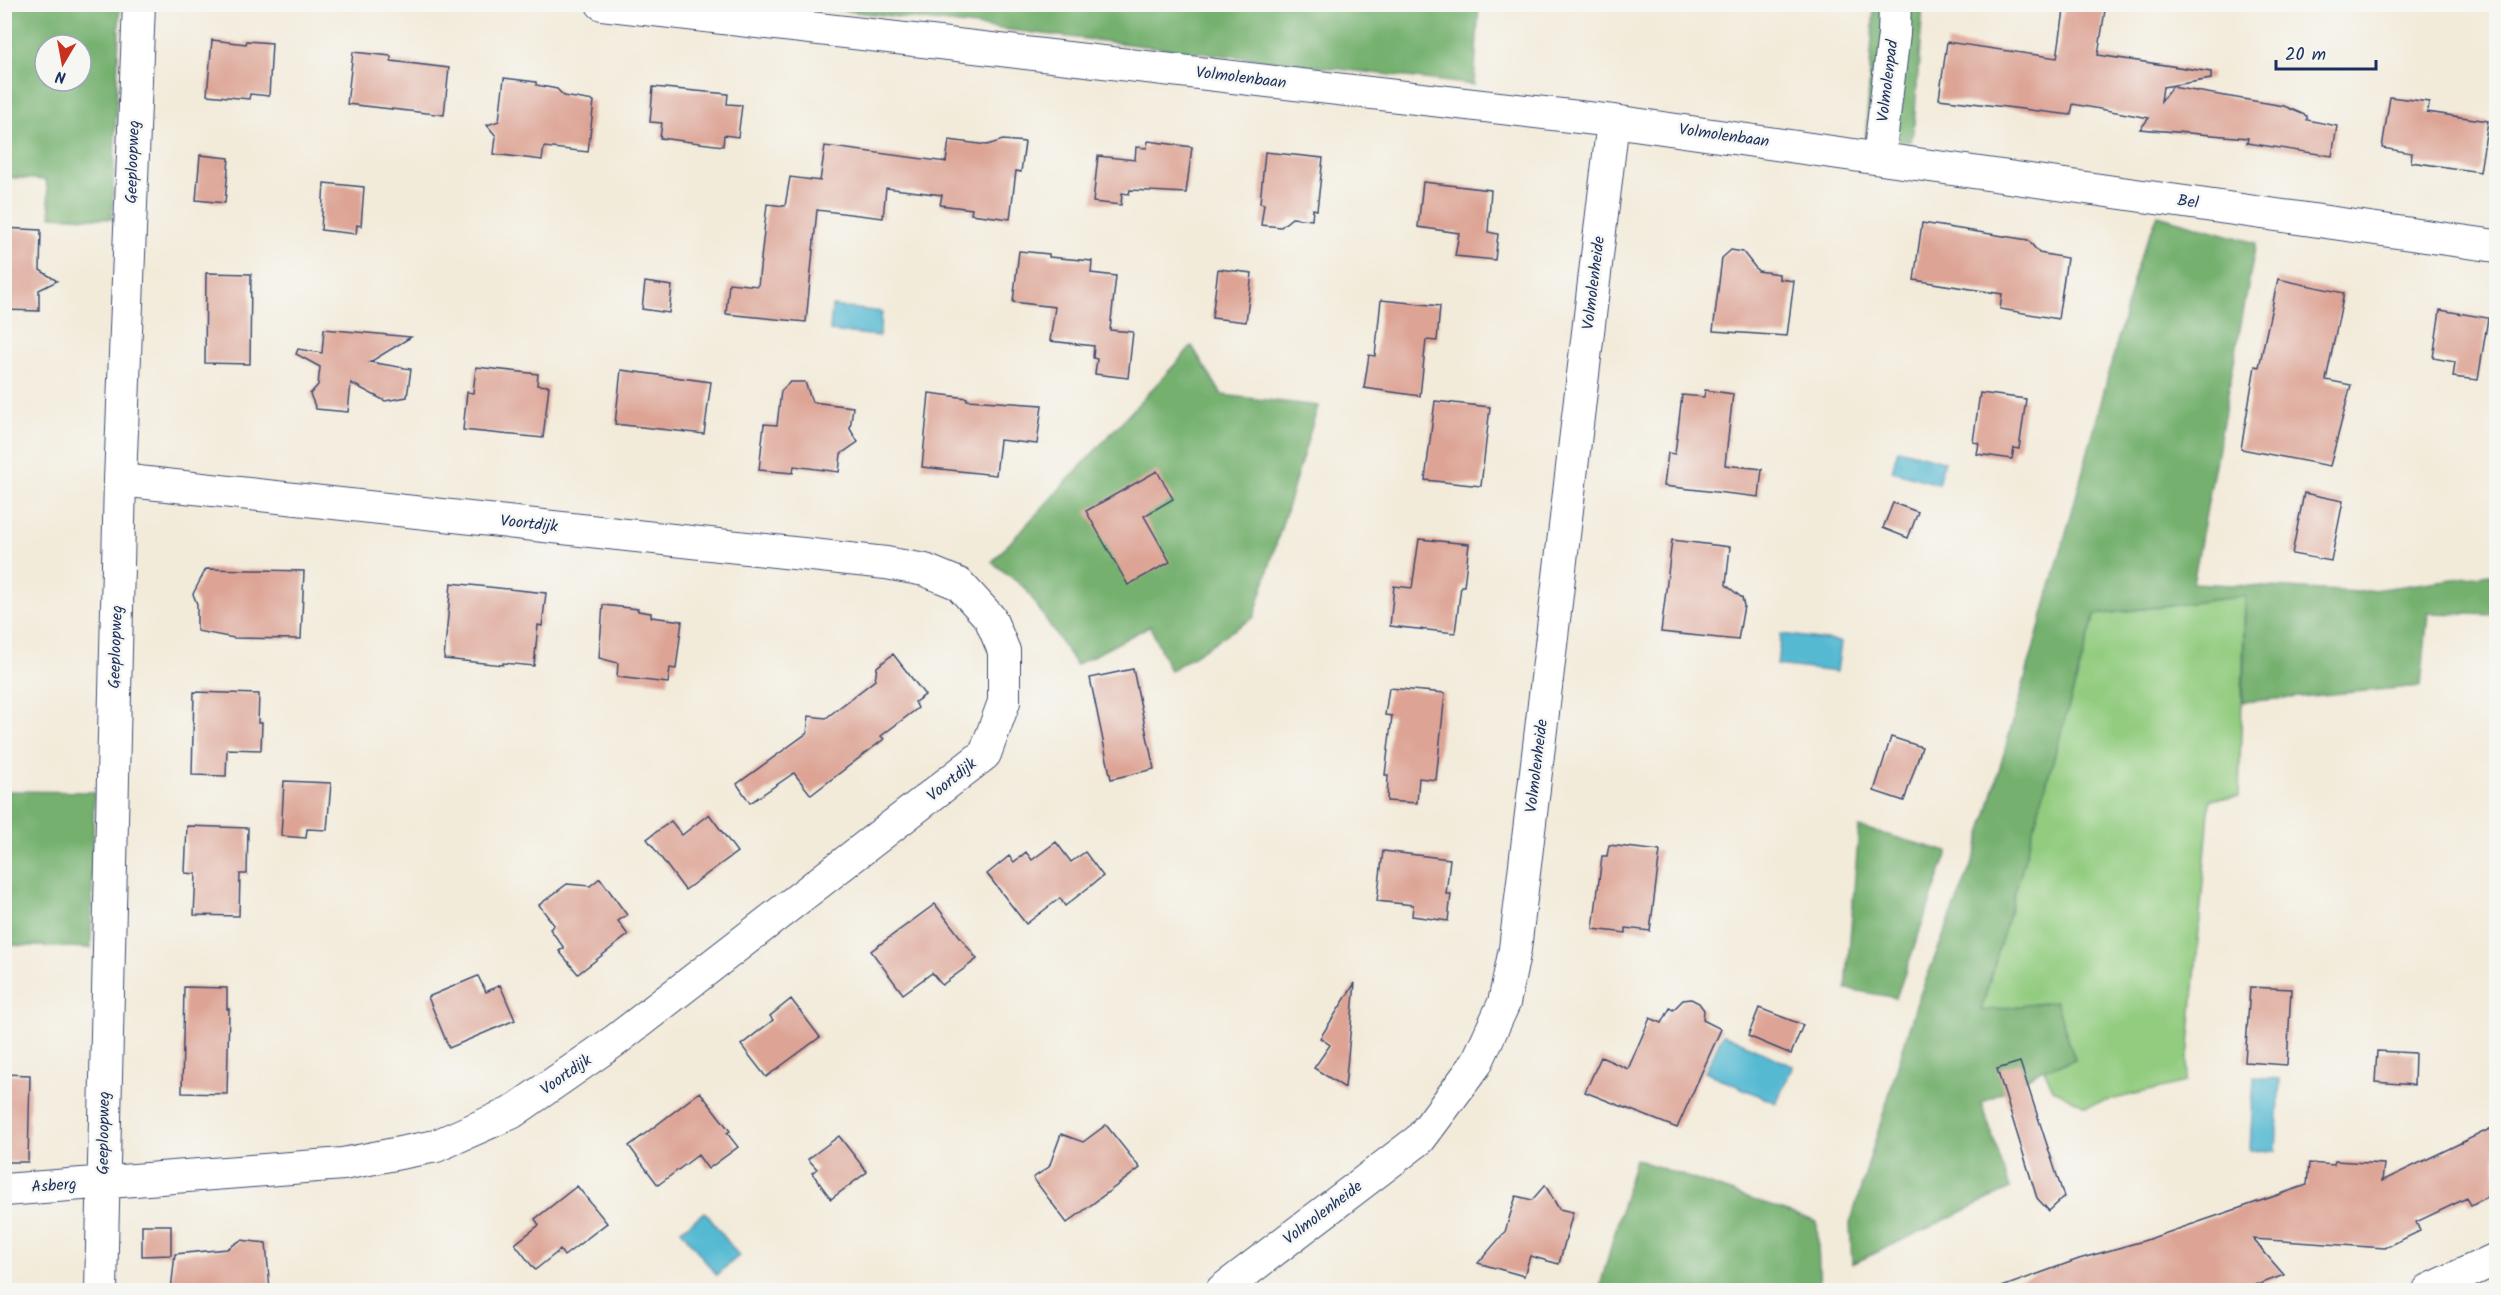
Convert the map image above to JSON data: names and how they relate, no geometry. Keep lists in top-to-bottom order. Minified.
{"streets":{"street":["Volmolenbaan","Volmolenpad","Geeploopweg","Bel","Volmolenheide","Voortdijk","Asberg"]},"crossings":[["Volmolenbaan","Volmolenpad"],["Volmolenbaan","Bel"],["Volmolenbaan","Volmolenheide"],["Volmolenpad","Bel"],["Geeploopweg","Voortdijk"],["Geeploopweg","Asberg"],["Voortdijk","Asberg"]],"scale_bar":"20 m","north":"bottom"}
